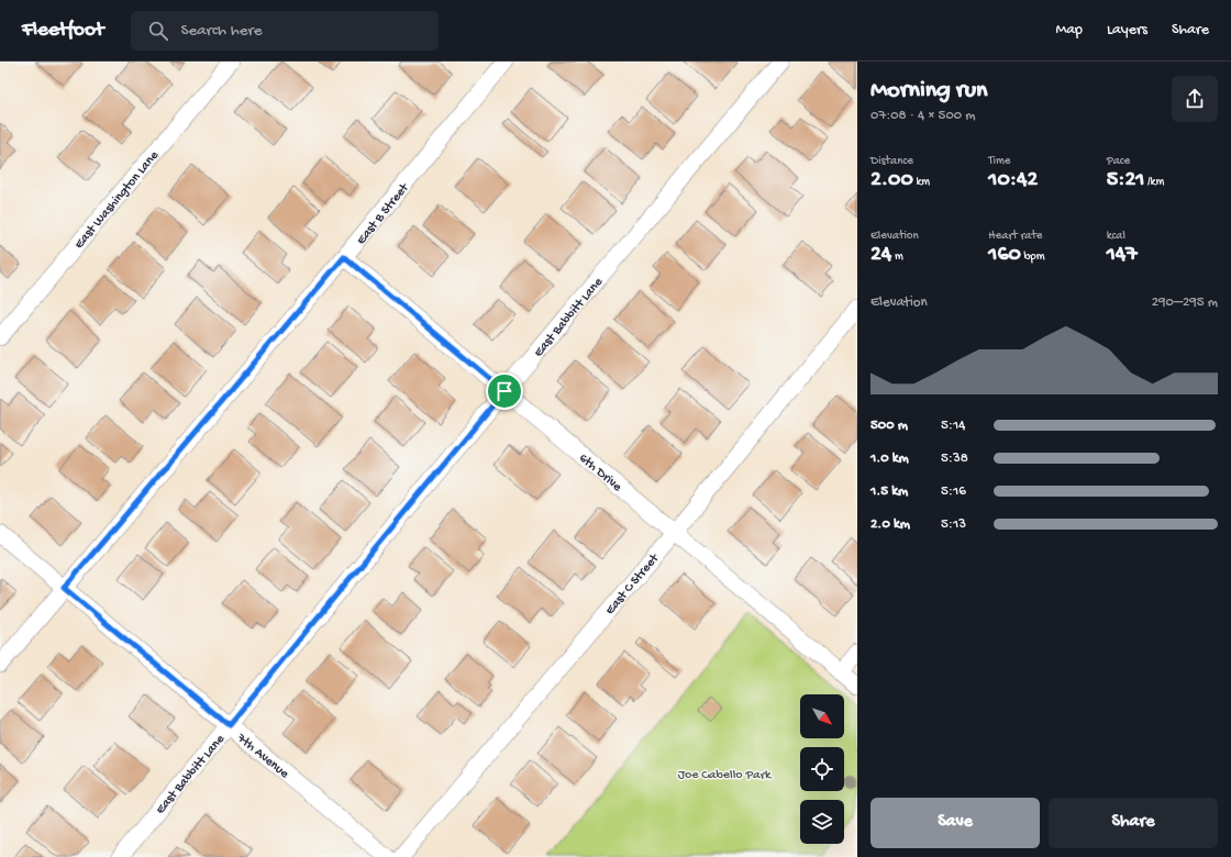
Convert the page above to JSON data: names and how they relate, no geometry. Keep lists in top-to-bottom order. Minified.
{"streets":{"street":["East Washington Lane","East B Street","East Babbitt Lane","6th Drive","East C Street","7th Avenue"]},"crossings":[["East B Street","6th Drive"],["East B Street","7th Avenue"],["East Babbitt Lane","6th Drive"],["East Babbitt Lane","7th Avenue"],["6th Drive","East C Street"]],"parks":["Joe Cabello Park"],"north":"bottom right","page":{"header":"Fleetfoot","search":"Search here","nav":["Map","Layers","Share"],"heading":["Morning run","07:08 · 4 × 500 m"],"stats":[["Distance","2.00 km"],["Time","10:42"],["Pace","5:21 /km"],["Elevation","24 m"],["Heart rate","160 bpm"],["kcal","147"]],"chart":["Elevation","290–295 m"],"list":[{"name":"500 m","note":"5:14"},{"name":"1.0 km","note":"5:38"},{"name":"1.5 km","note":"5:16"},{"name":"2.0 km","note":"5:13"}],"buttons":["Save","Share"]}}
